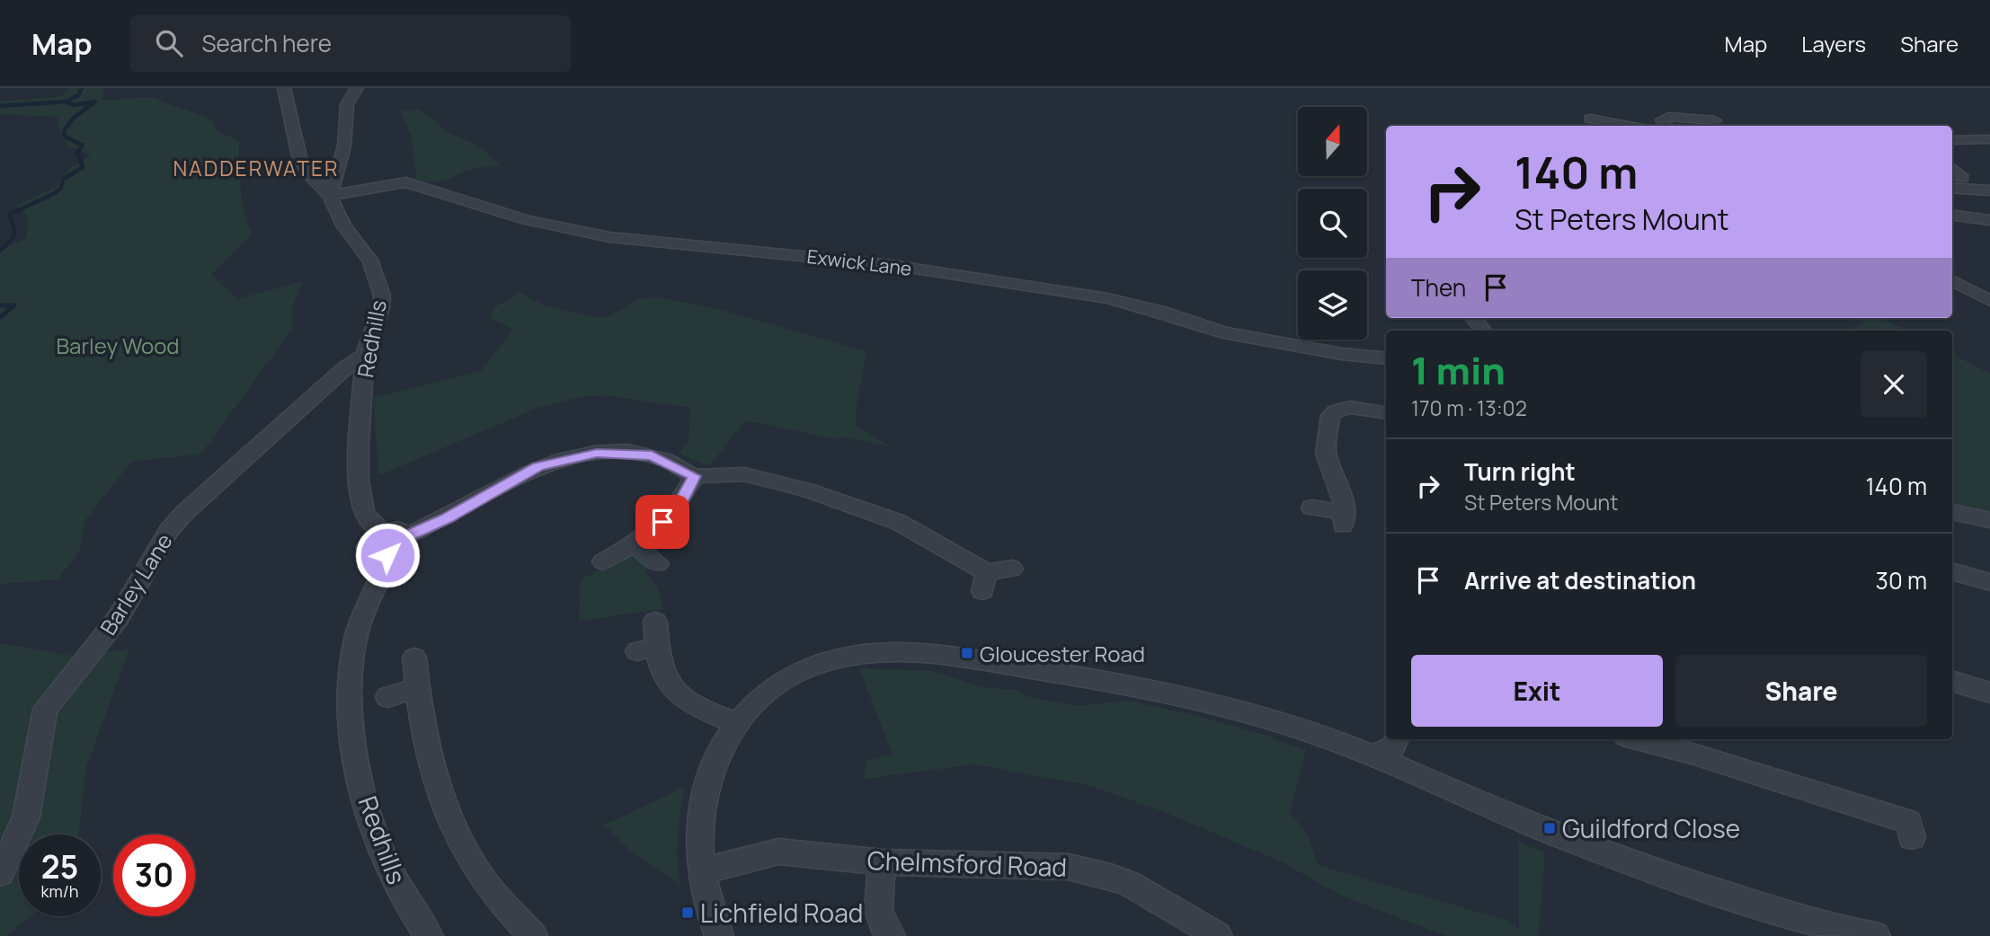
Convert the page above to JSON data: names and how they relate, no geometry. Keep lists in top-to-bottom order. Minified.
{"streets":{"street":["Exwick Lane","Redhills","Barley Lane","Chelmsford Road"]},"crossings":[["Exwick Lane","Redhills"],["Redhills","Barley Lane"]],"districts":["NADDERWATER"],"parks":["Barley Wood"],"places":{"transit":["Gloucester Road","Guildford Close","Lichfield Road"]},"north":"top","page":{"header":"Map","search":"Search here","nav":["Map","Layers","Share"],"turn":["140 m","St Peters Mount"],"then":"Then","heading":["1 min","170 m · 13:02"],"list":[{"name":"Turn right","note":"St Peters Mount","value":"140 m"},{"name":"Arrive at destination","value":"30 m"}],"buttons":["Exit","Share"],"speed":"25 km/h","limit":"30"}}
